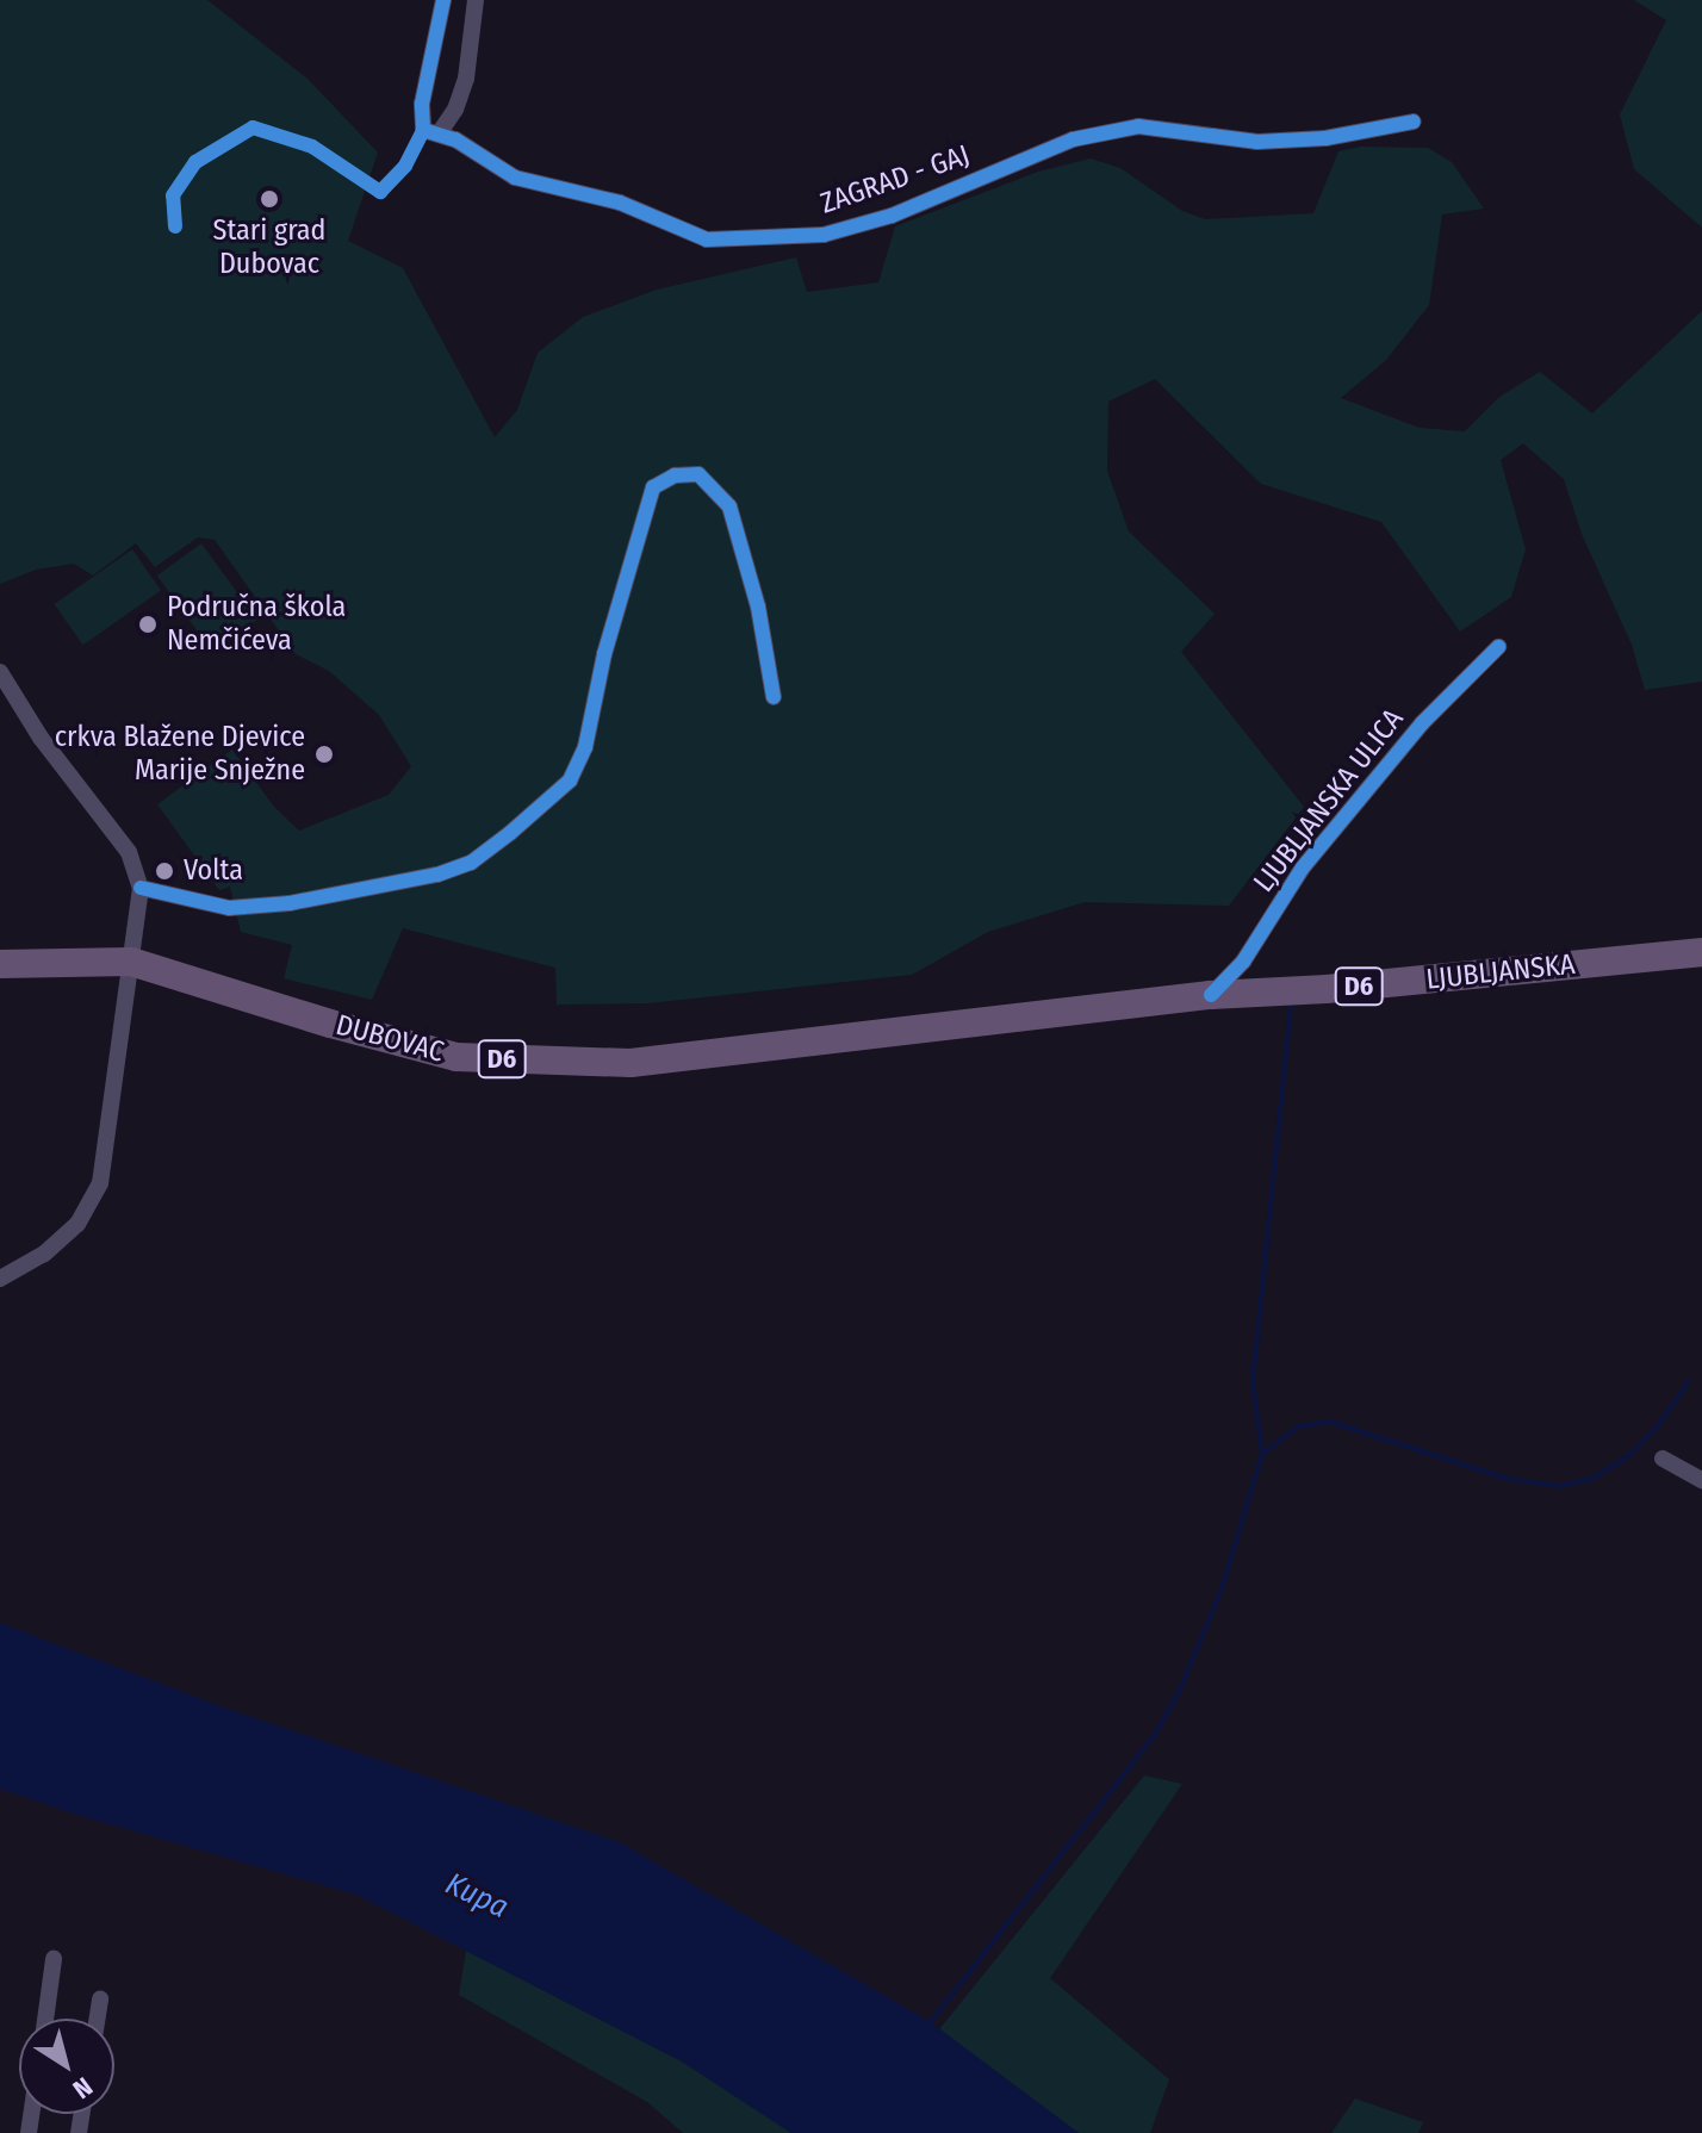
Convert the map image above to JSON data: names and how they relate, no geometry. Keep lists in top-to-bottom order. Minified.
{"streets":{"main road":["LJUBLJANSKA","D6","DUBOVAC"],"street":["ZAGRAD - GAJ","LJUBLJANSKA ULICA"]},"crossings":[["LJUBLJANSKA ULICA","LJUBLJANSKA"],["LJUBLJANSKA","DUBOVAC"]],"water":["Kupa"],"places":["Stari grad Dubovac","Područna škola Nemčićeva","crkva Blažene Djevice Marije Snježne","Volta"],"north":"bottom right"}
